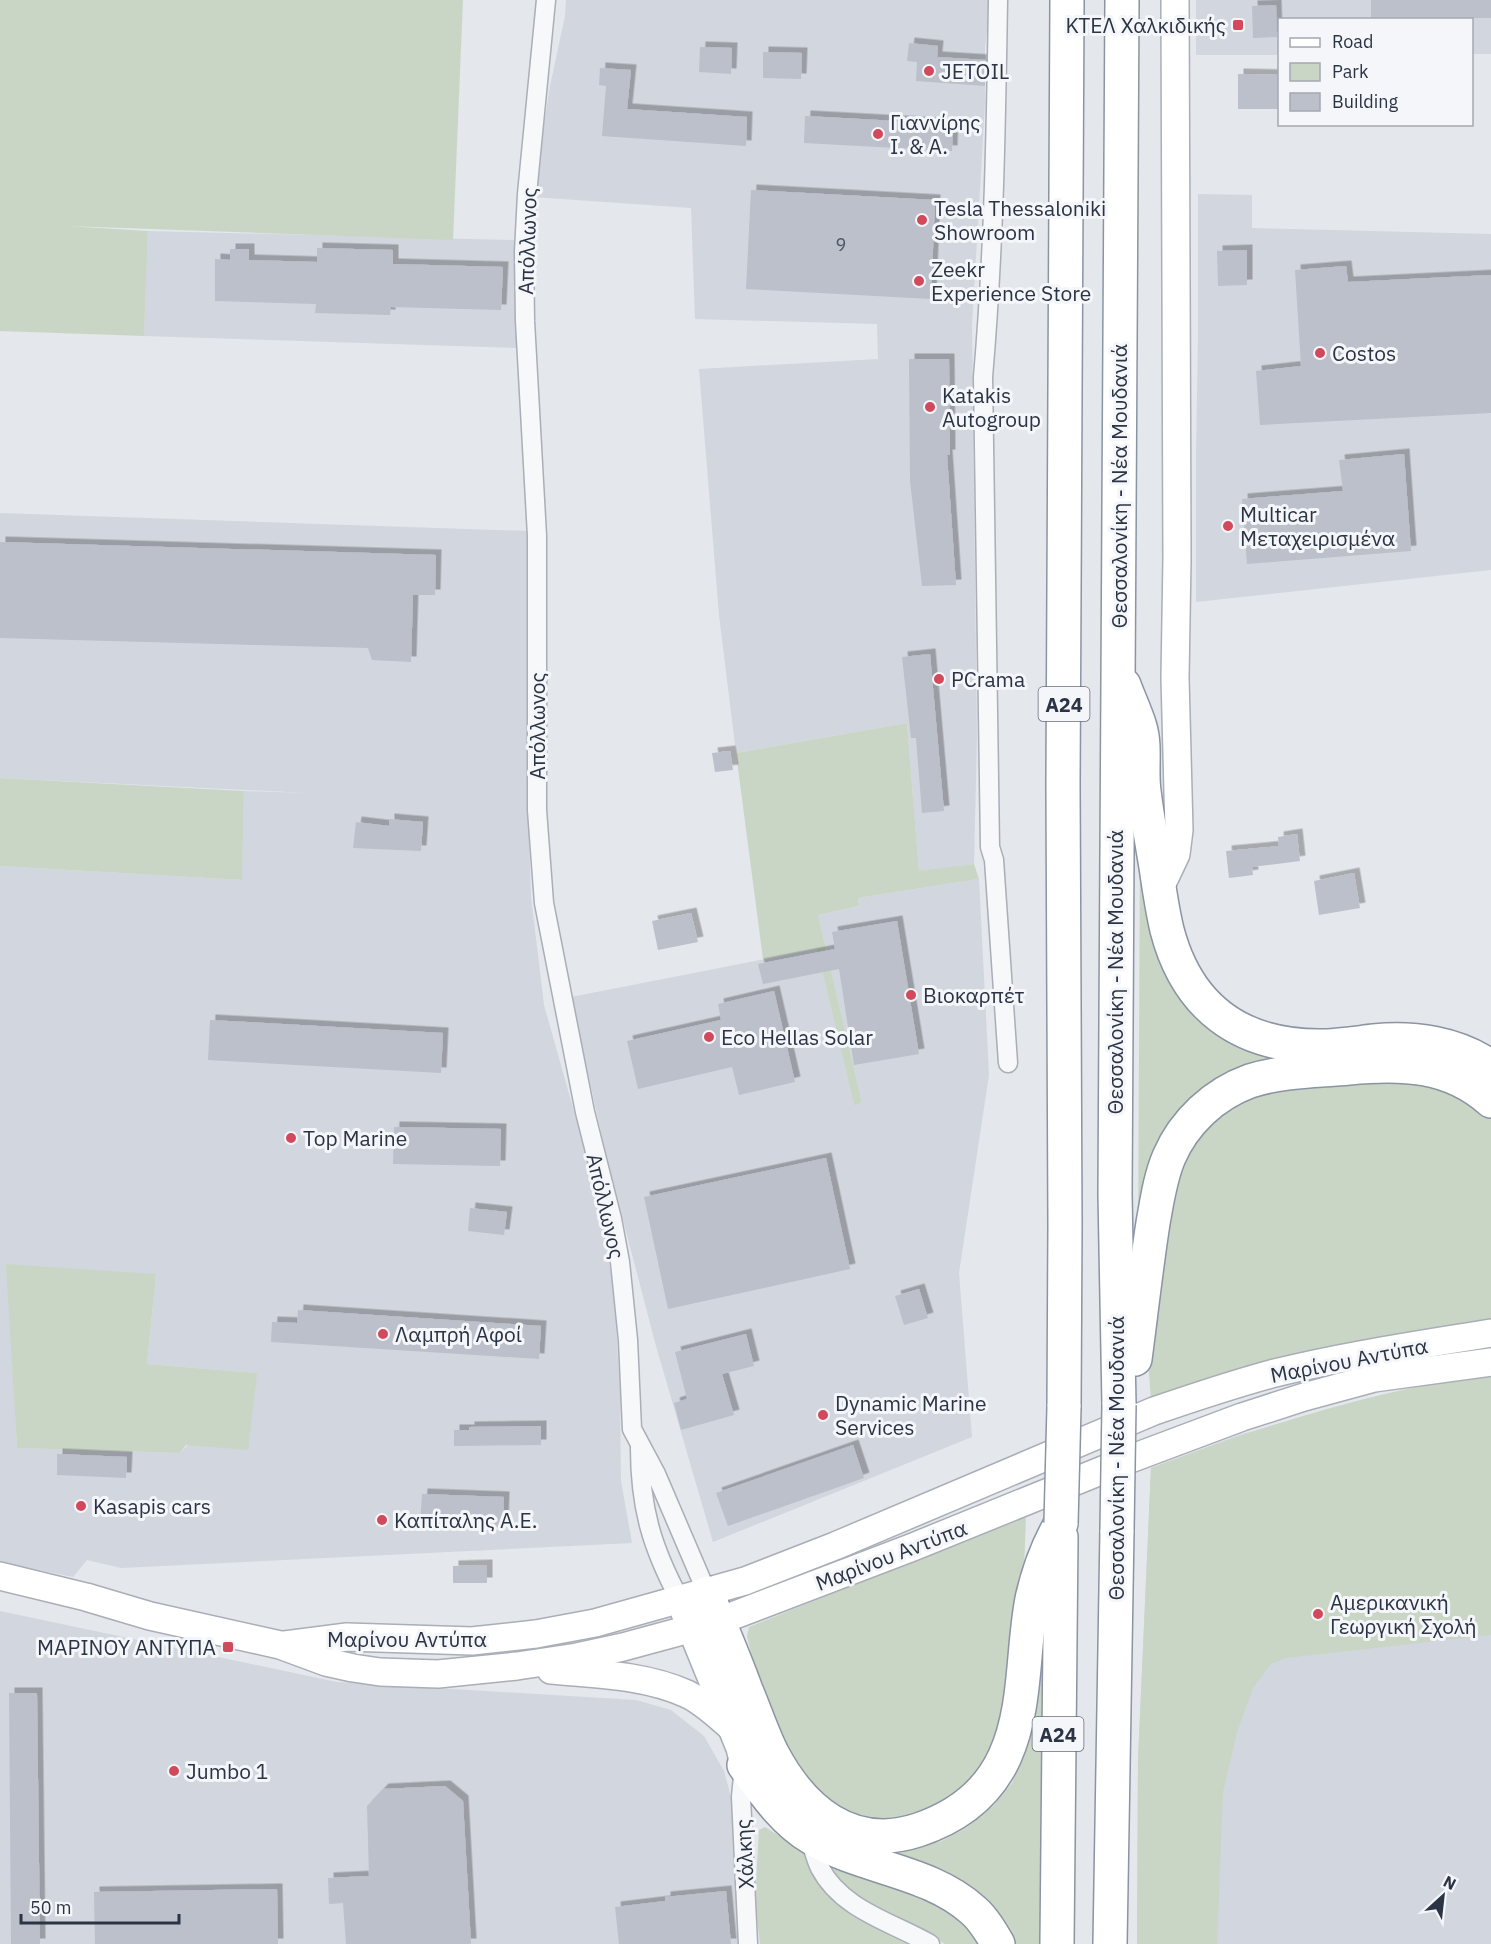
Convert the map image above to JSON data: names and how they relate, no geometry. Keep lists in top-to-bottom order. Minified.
{"streets":{"highway":["Θεσσαλονίκη - Νέα Μουδανιά","Α24"],"main road":["Μαρίνου Αντύπα"],"street":["Απόλλωνος","Χάλκης"]},"places":{"transit":["ΚΤΕΛ Χαλκιδικής","ΜΑΡΙΝΟΥ ΑΝΤΥΠΑ"],"other":["JETOIL","Γιαννίρης Ι. & Α.","Tesla Thessaloniki Showroom","Zeekr Experience Store","Costos","Katakis Autogroup","Multicar Μεταχειρισμένα","PCrama","Βιοκαρπέτ","Eco Hellas Solar","Top Marine","Λαμπρή Αφοί","Dynamic Marine Services","Kasapis cars","Καπίταλης Α.Ε.","Αμερικανική Γεωργική Σχολή","Jumbo 1"]},"house_numbers":["9"],"legend":["Road","Park","Building"],"scale_bar":"50 m","north":"top right"}
